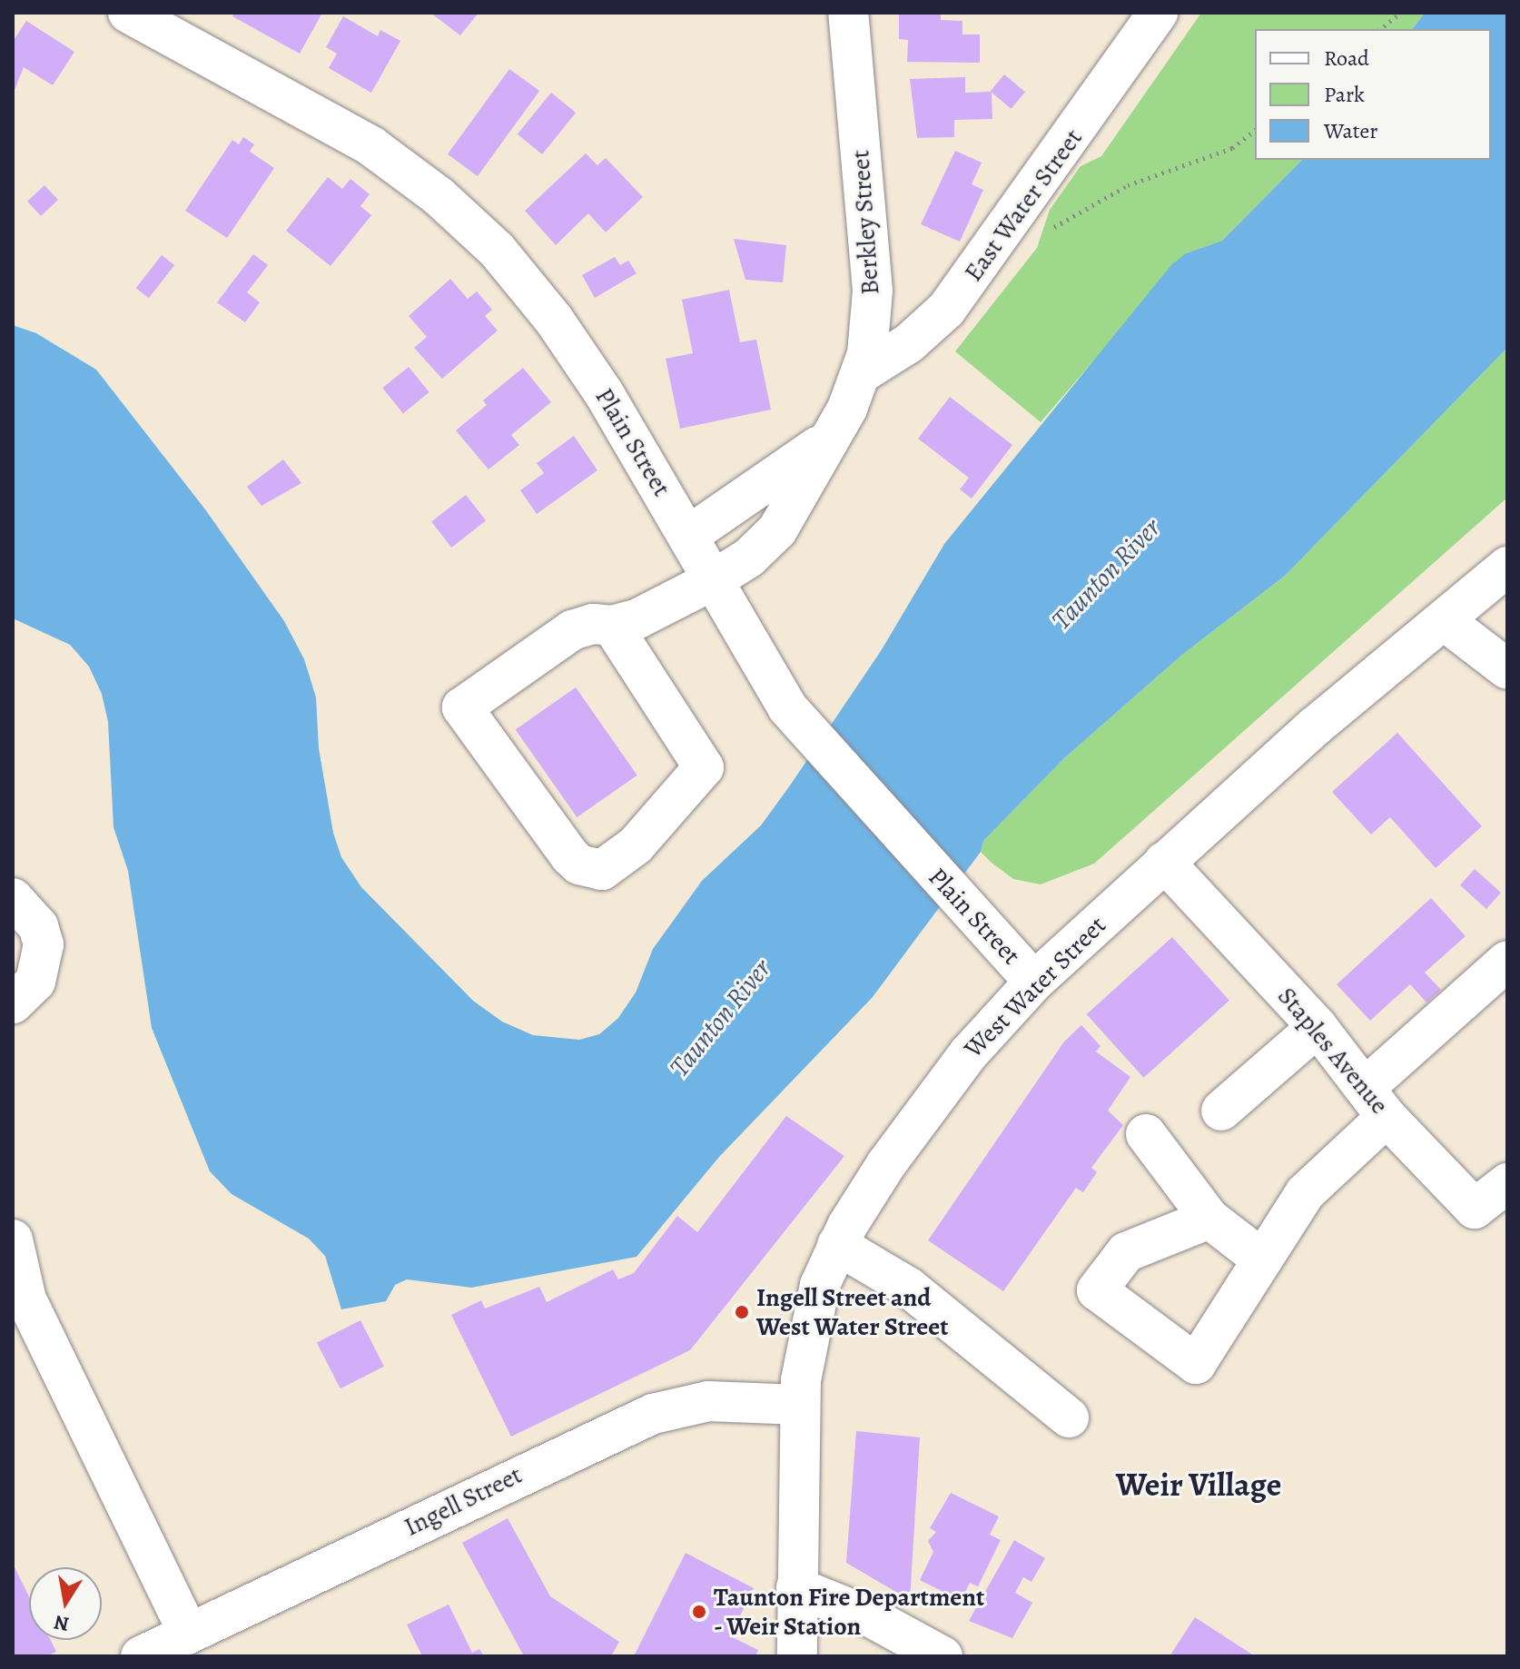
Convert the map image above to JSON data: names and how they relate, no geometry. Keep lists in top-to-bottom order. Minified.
{"streets":{"main road":["East Water Street","Berkley Street","Plain Street","West Water Street","Staples Avenue","Ingell Street"]},"crossings":[["East Water Street","Berkley Street"],["Plain Street","West Water Street"],["West Water Street","Staples Avenue"],["West Water Street","Ingell Street"]],"districts":["Weir Village"],"water":["Taunton River"],"places":["Ingell Street and West Water Street","Taunton Fire Department - Weir Station"],"legend":["Road","Park","Water"],"north":"bottom"}
